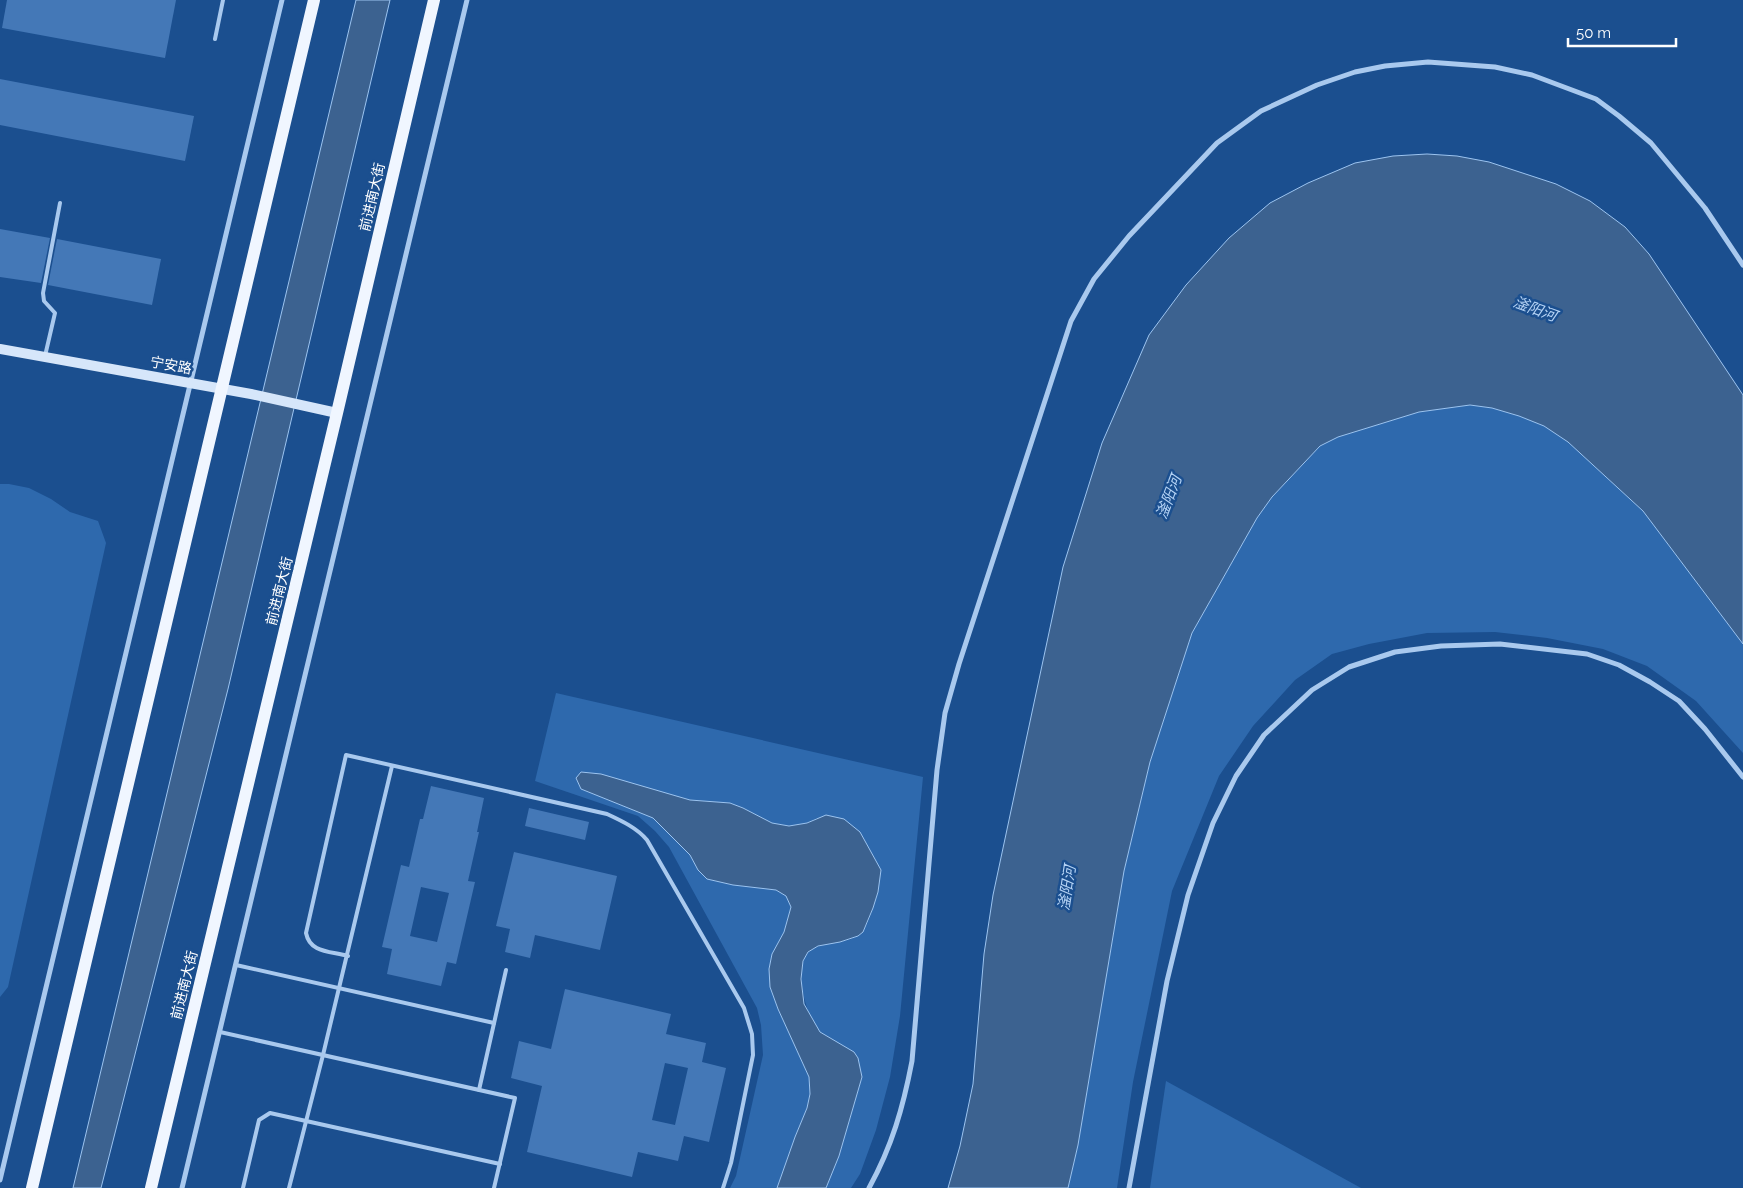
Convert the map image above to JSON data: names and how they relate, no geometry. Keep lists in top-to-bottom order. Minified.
{"streets":{"main road":["前进南大街"],"street":["宁安路"]},"crossings":[["前进南大街","宁安路"]],"water":["滏阳河"],"scale_bar":"50 m"}
